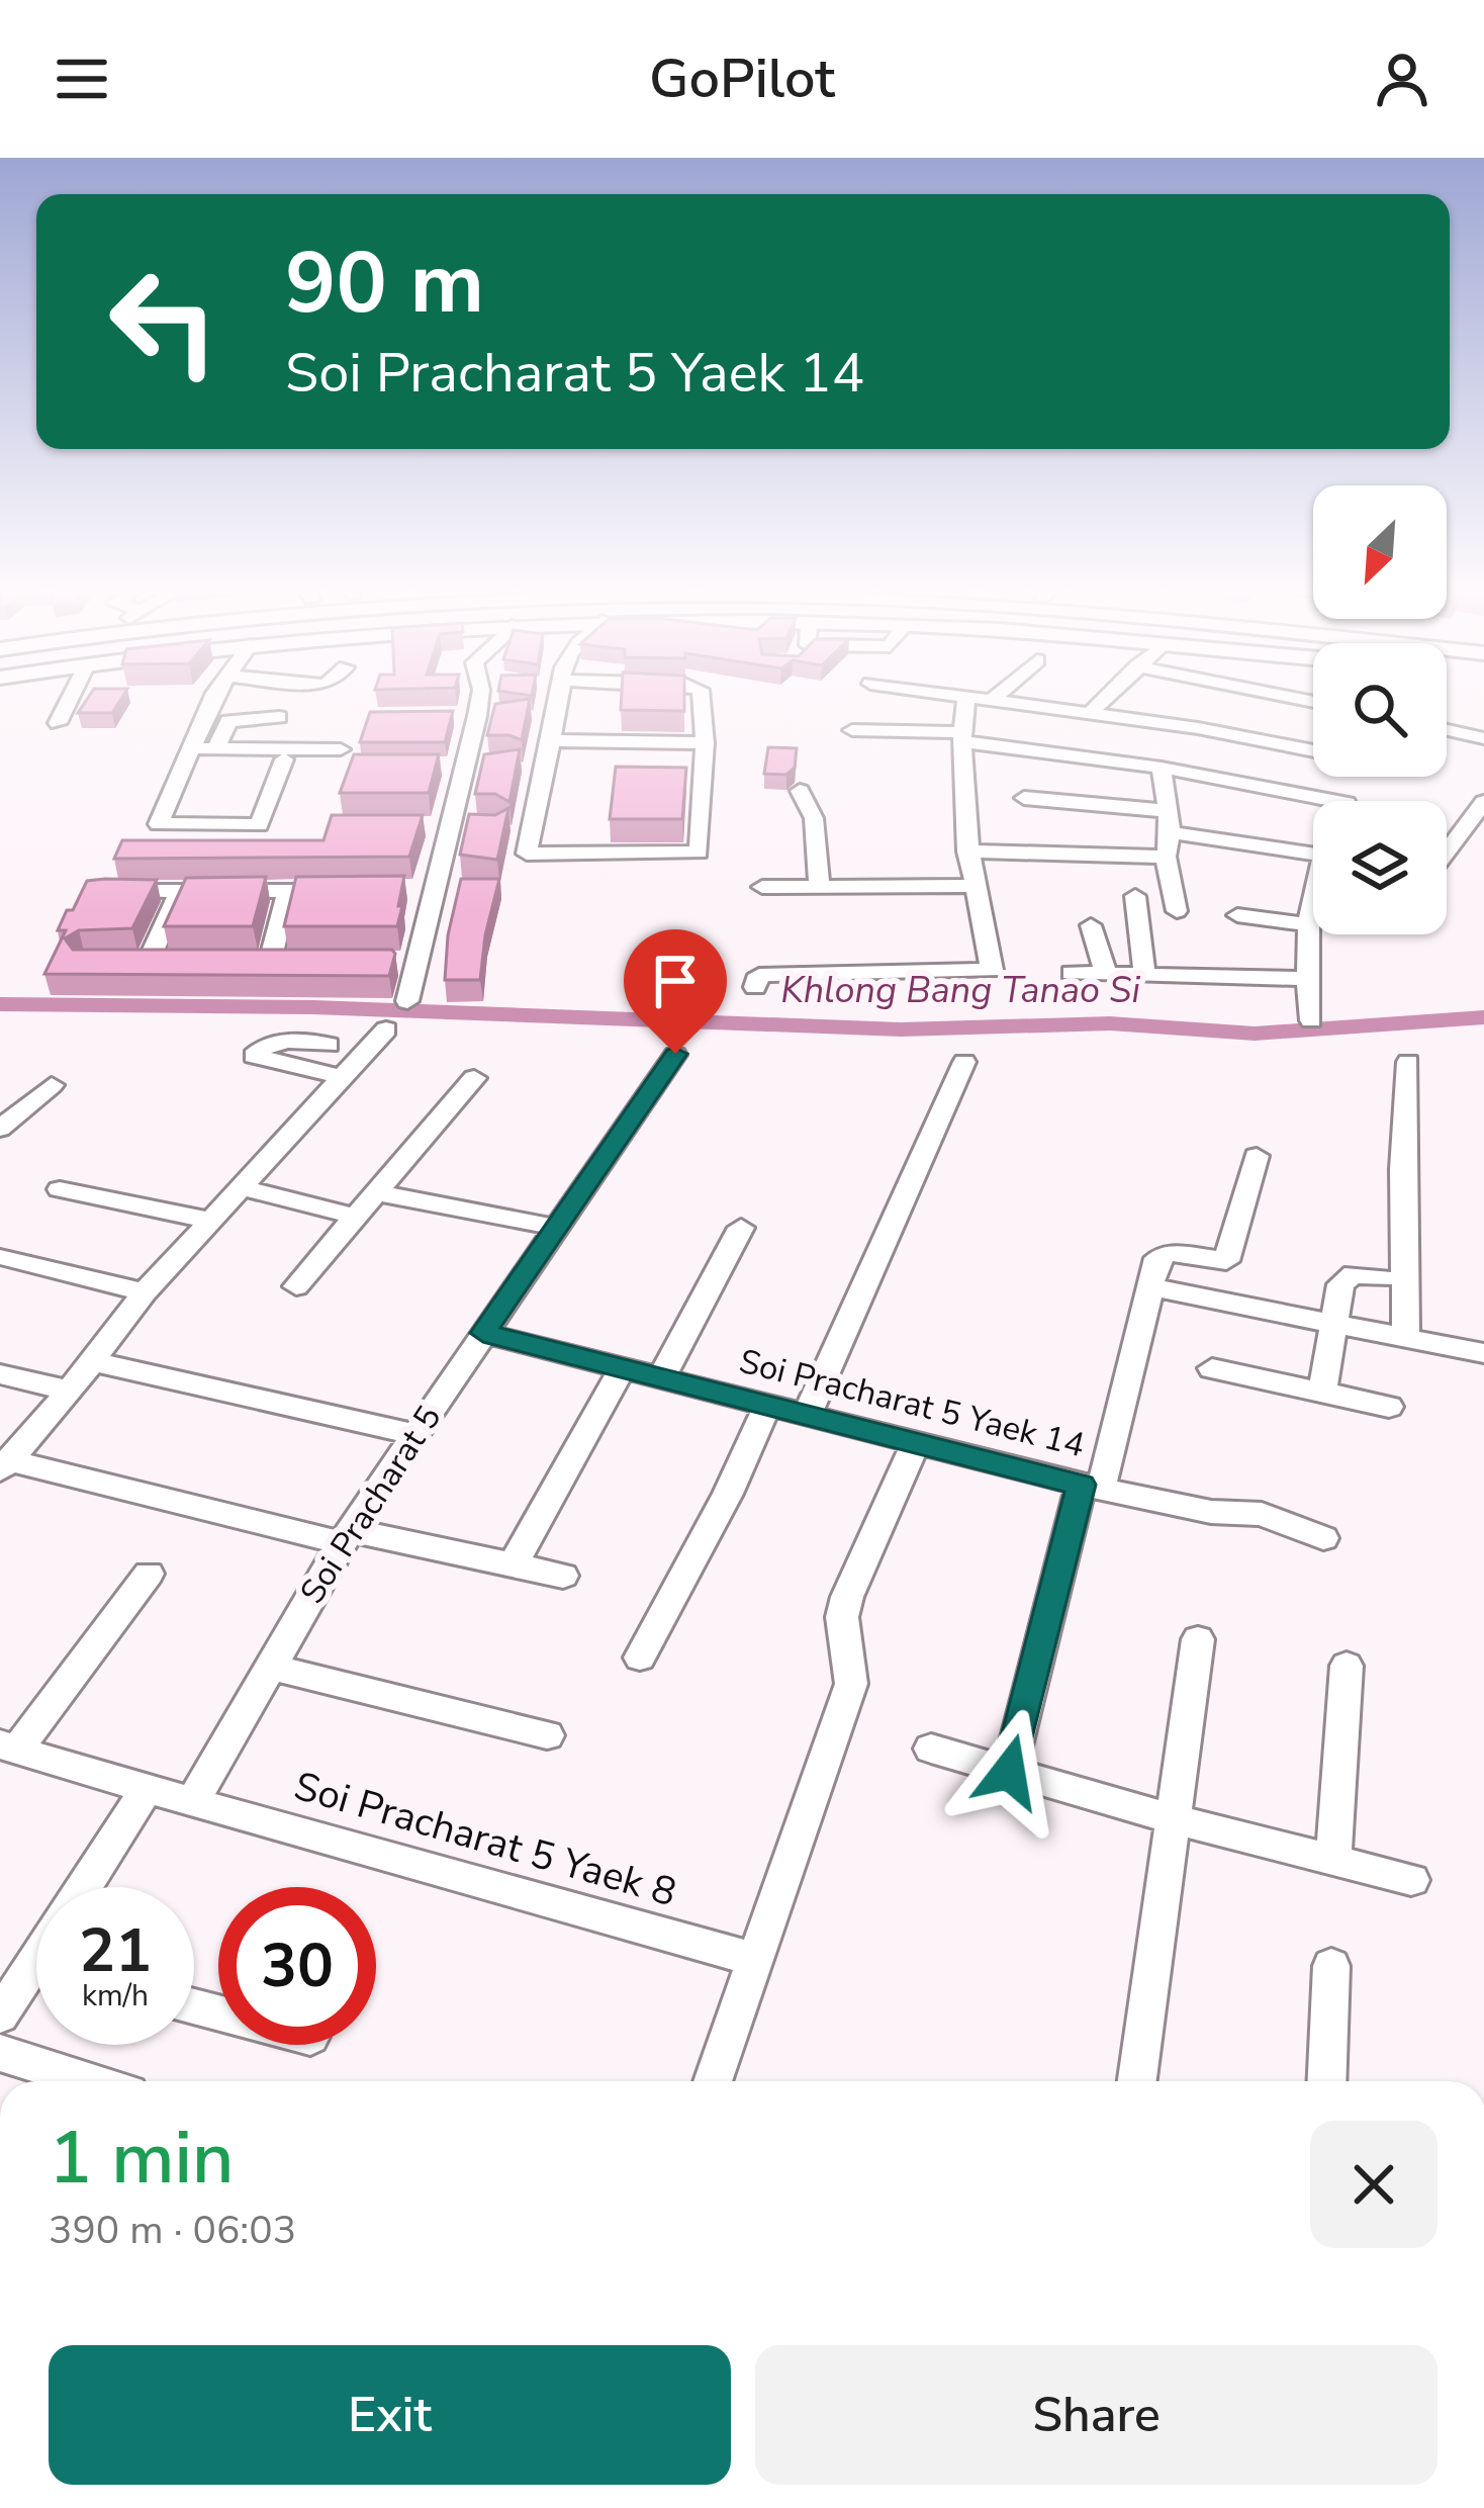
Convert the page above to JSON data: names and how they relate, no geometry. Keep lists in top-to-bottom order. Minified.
{"streets":{"street":["Soi Pracharat 5 Yaek 14","Soi Pracharat 5","Soi Pracharat 5 Yaek 8"]},"crossings":[["Soi Pracharat 5 Yaek 14","Soi Pracharat 5"],["Soi Pracharat 5","Soi Pracharat 5 Yaek 8"]],"water":["Khlong Bang Tanao Si"],"north":"bottom left","page":{"header":"GoPilot","turn":["90 m","Soi Pracharat 5 Yaek 14"],"speed":"21 km/h","limit":"30","heading":["1 min","390 m · 06:03"],"buttons":["Exit","Share"]}}
